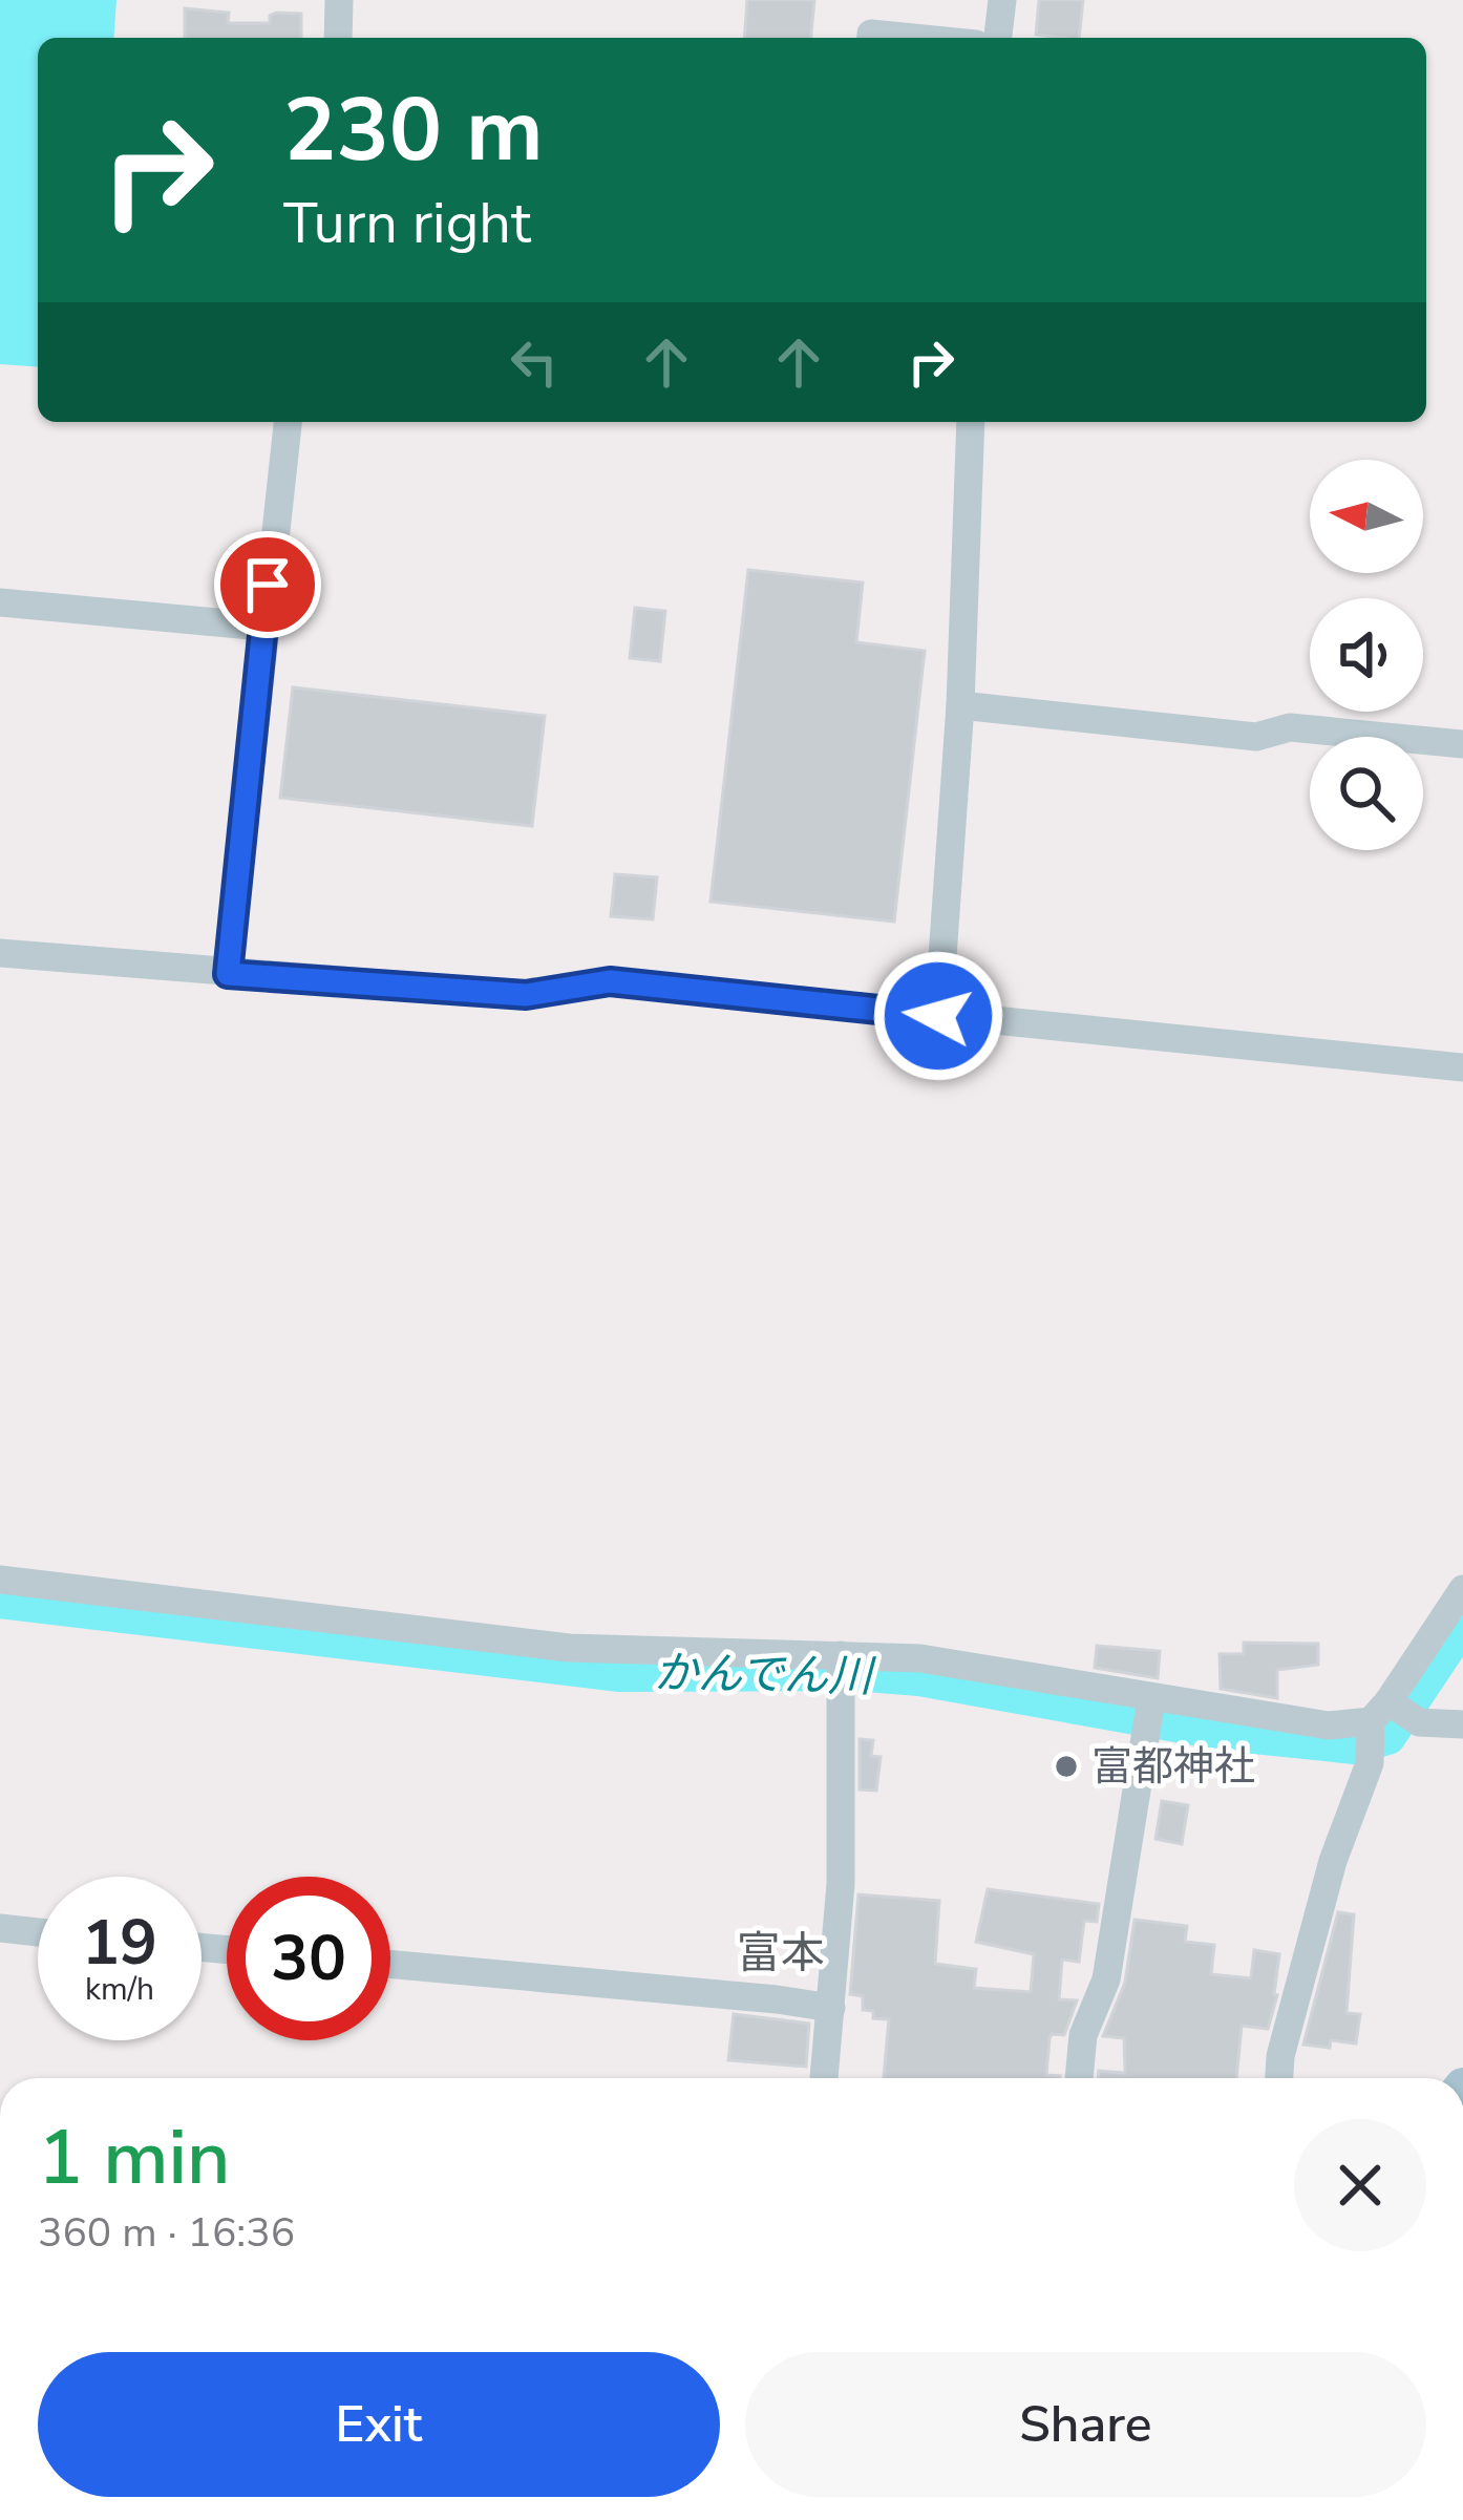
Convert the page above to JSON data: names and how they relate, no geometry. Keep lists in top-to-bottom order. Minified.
{"districts":["富本"],"water":["かんでん川"],"places":["富都神社"],"north":"left","page":{"turn":["230 m","Turn right"],"speed":"19 km/h","limit":"30","heading":["1 min","360 m · 16:36"],"buttons":["Exit","Share"]}}
